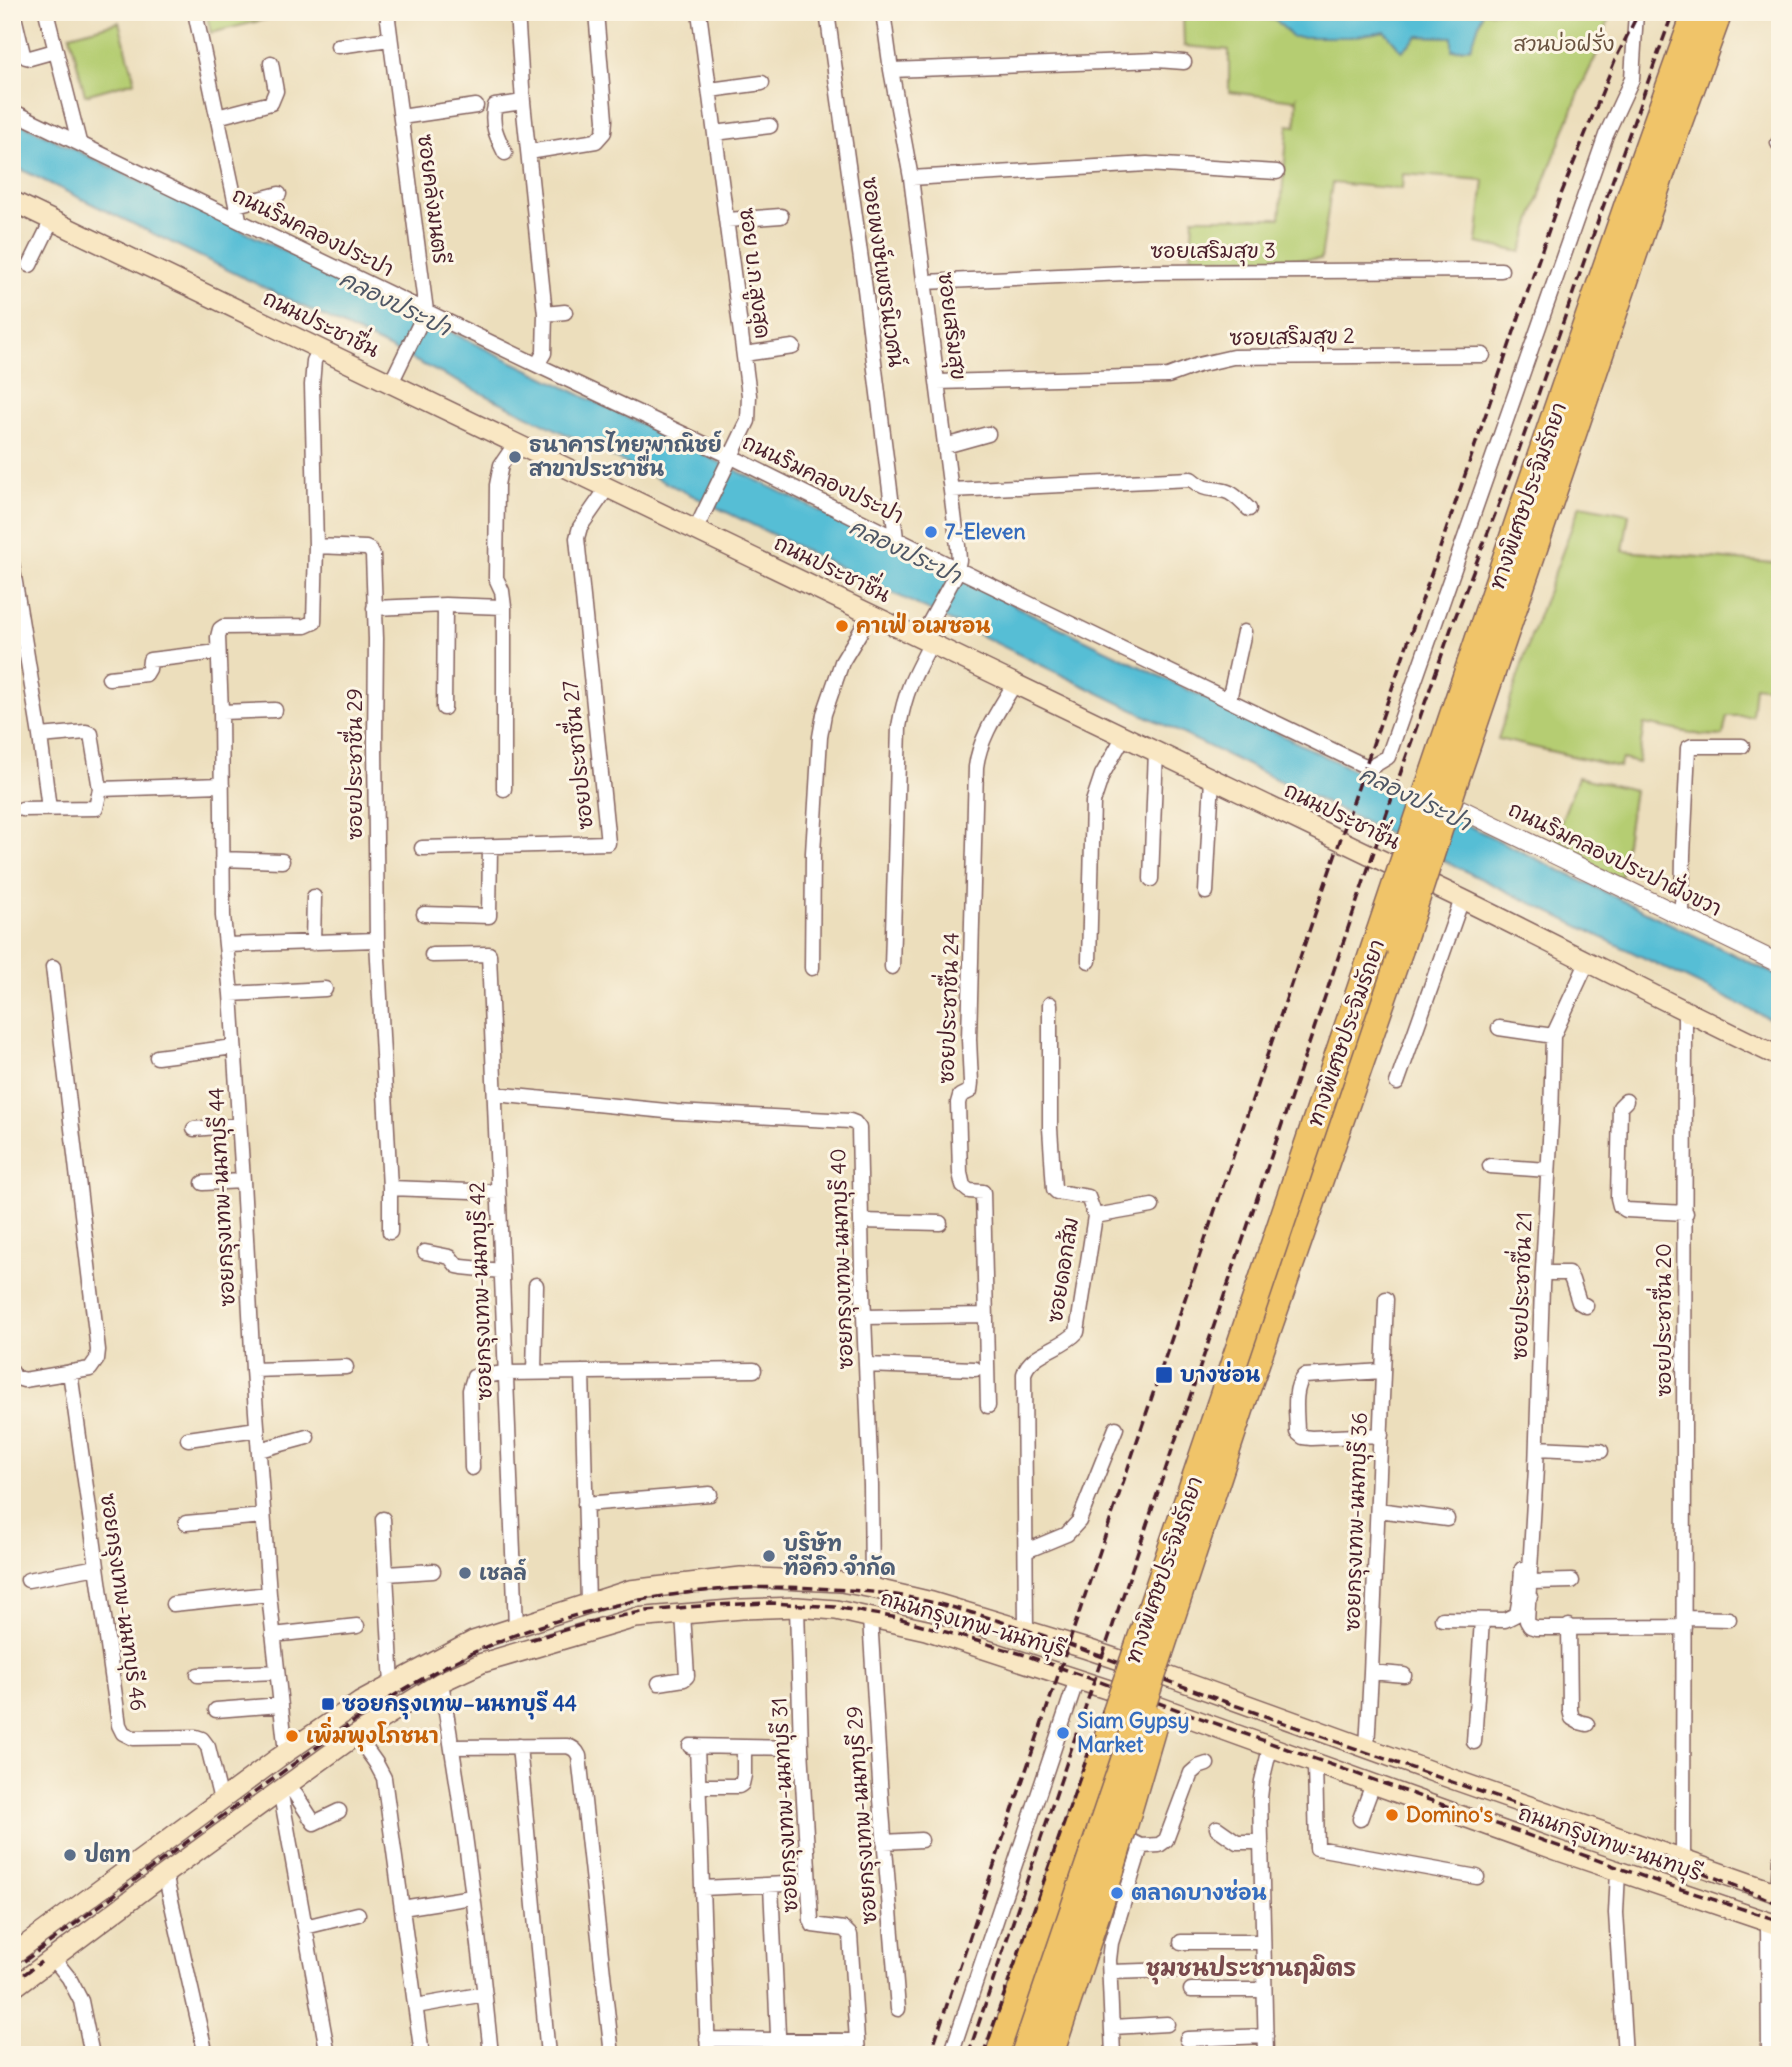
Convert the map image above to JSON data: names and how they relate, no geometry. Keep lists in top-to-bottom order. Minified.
{"streets":{"highway":["ทางพิเศษประจิมรัถยา"],"main road":["ถนนประชาชื่น","ถนนกรุงเทพ-นนทบุรี"],"street":["ซอยคลังมนตรี","ถนนริมคลองประปา","ซอยเสริมสุข 3","ซอยพงษ์เพชรนิเวศน์","ซอย บ.ก.สูงสุด","ซอยเสริมสุข","ซอยเสริมสุข 2","ซอยประชาชื่น 27","ซอยประชาชื่น 29","ถนนริมคลองประปาฝั่งขวา","ซอยประชาชื่น 24","ซอยกรุงเทพ-นนทบุรี 44","ซอยกรุงเทพ-นนทบุรี 40","ซอยดอกส้ม","ซอยประชาชื่น 21","ซอยกรุงเทพ-นนทบุรี 42","ซอยประชาชื่น 20","ซอยกรุงเทพ-นนทบุรี 36","ซอยกรุงเทพ-นนทบุรี 46","ซอยกรุงเทพ-นนทบุรี 31","ซอยกรุงเทพ-นนทบุรี 29"]},"crossings":[["ซอยคลังมนตรี","ถนนริมคลองประปา"],["ถนนริมคลองประปา","ซอยพงษ์เพชรนิเวศน์"],["ถนนริมคลองประปา","ซอย บ.ก.สูงสุด"],["ถนนริมคลองประปา","ซอยเสริมสุข"],["ซอยเสริมสุข 3","ซอยเสริมสุข"],["ซอย บ.ก.สูงสุด","ถนนประชาชื่น"],["ถนนประชาชื่น","ซอยประชาชื่น 27"],["ถนนประชาชื่น","ซอยประชาชื่น 24"],["ถนนประชาชื่น","ซอยประชาชื่น 21"],["ถนนประชาชื่น","ซอยประชาชื่น 20"],["ซอยเสริมสุข","ซอยเสริมสุข 2"],["ซอยกรุงเทพ-นนทบุรี 44","ถนนกรุงเทพ-นนทบุรี"],["ซอยกรุงเทพ-นนทบุรี 40","ซอยกรุงเทพ-นนทบุรี 42"],["ซอยกรุงเทพ-นนทบุรี 40","ถนนกรุงเทพ-นนทบุรี"],["ซอยดอกส้ม","ถนนกรุงเทพ-นนทบุรี"],["ซอยกรุงเทพ-นนทบุรี 42","ถนนกรุงเทพ-นนทบุรี"],["ซอยประชาชื่น 20","ถนนกรุงเทพ-นนทบุรี"],["ซอยกรุงเทพ-นนทบุรี 36","ถนนกรุงเทพ-นนทบุรี"],["ซอยกรุงเทพ-นนทบุรี 46","ถนนกรุงเทพ-นนทบุรี"],["ถนนกรุงเทพ-นนทบุรี","ซอยกรุงเทพ-นนทบุรี 31"],["ถนนกรุงเทพ-นนทบุรี","ซอยกรุงเทพ-นนทบุรี 29"]],"districts":["ชุมชนประชานฤมิตร"],"water":["คลองประปา"],"parks":["สวนบ่อฝรั่ง"],"places":{"other":["ธนาคารไทยพาณิชย์ สาขาประชาชื่น","7-Eleven","คาเฟ่ อเมซอน","บริษัท ทีอีคิว จำกัด","เชลล์","Siam Gypsy Market","เพิ่มพุงโภชนา","Domino's","ปตท","ตลาดบางซ่อน"],"transit":["บางซ่อน","ซอยกรุงเทพ–นนทบุรี 44"]}}
